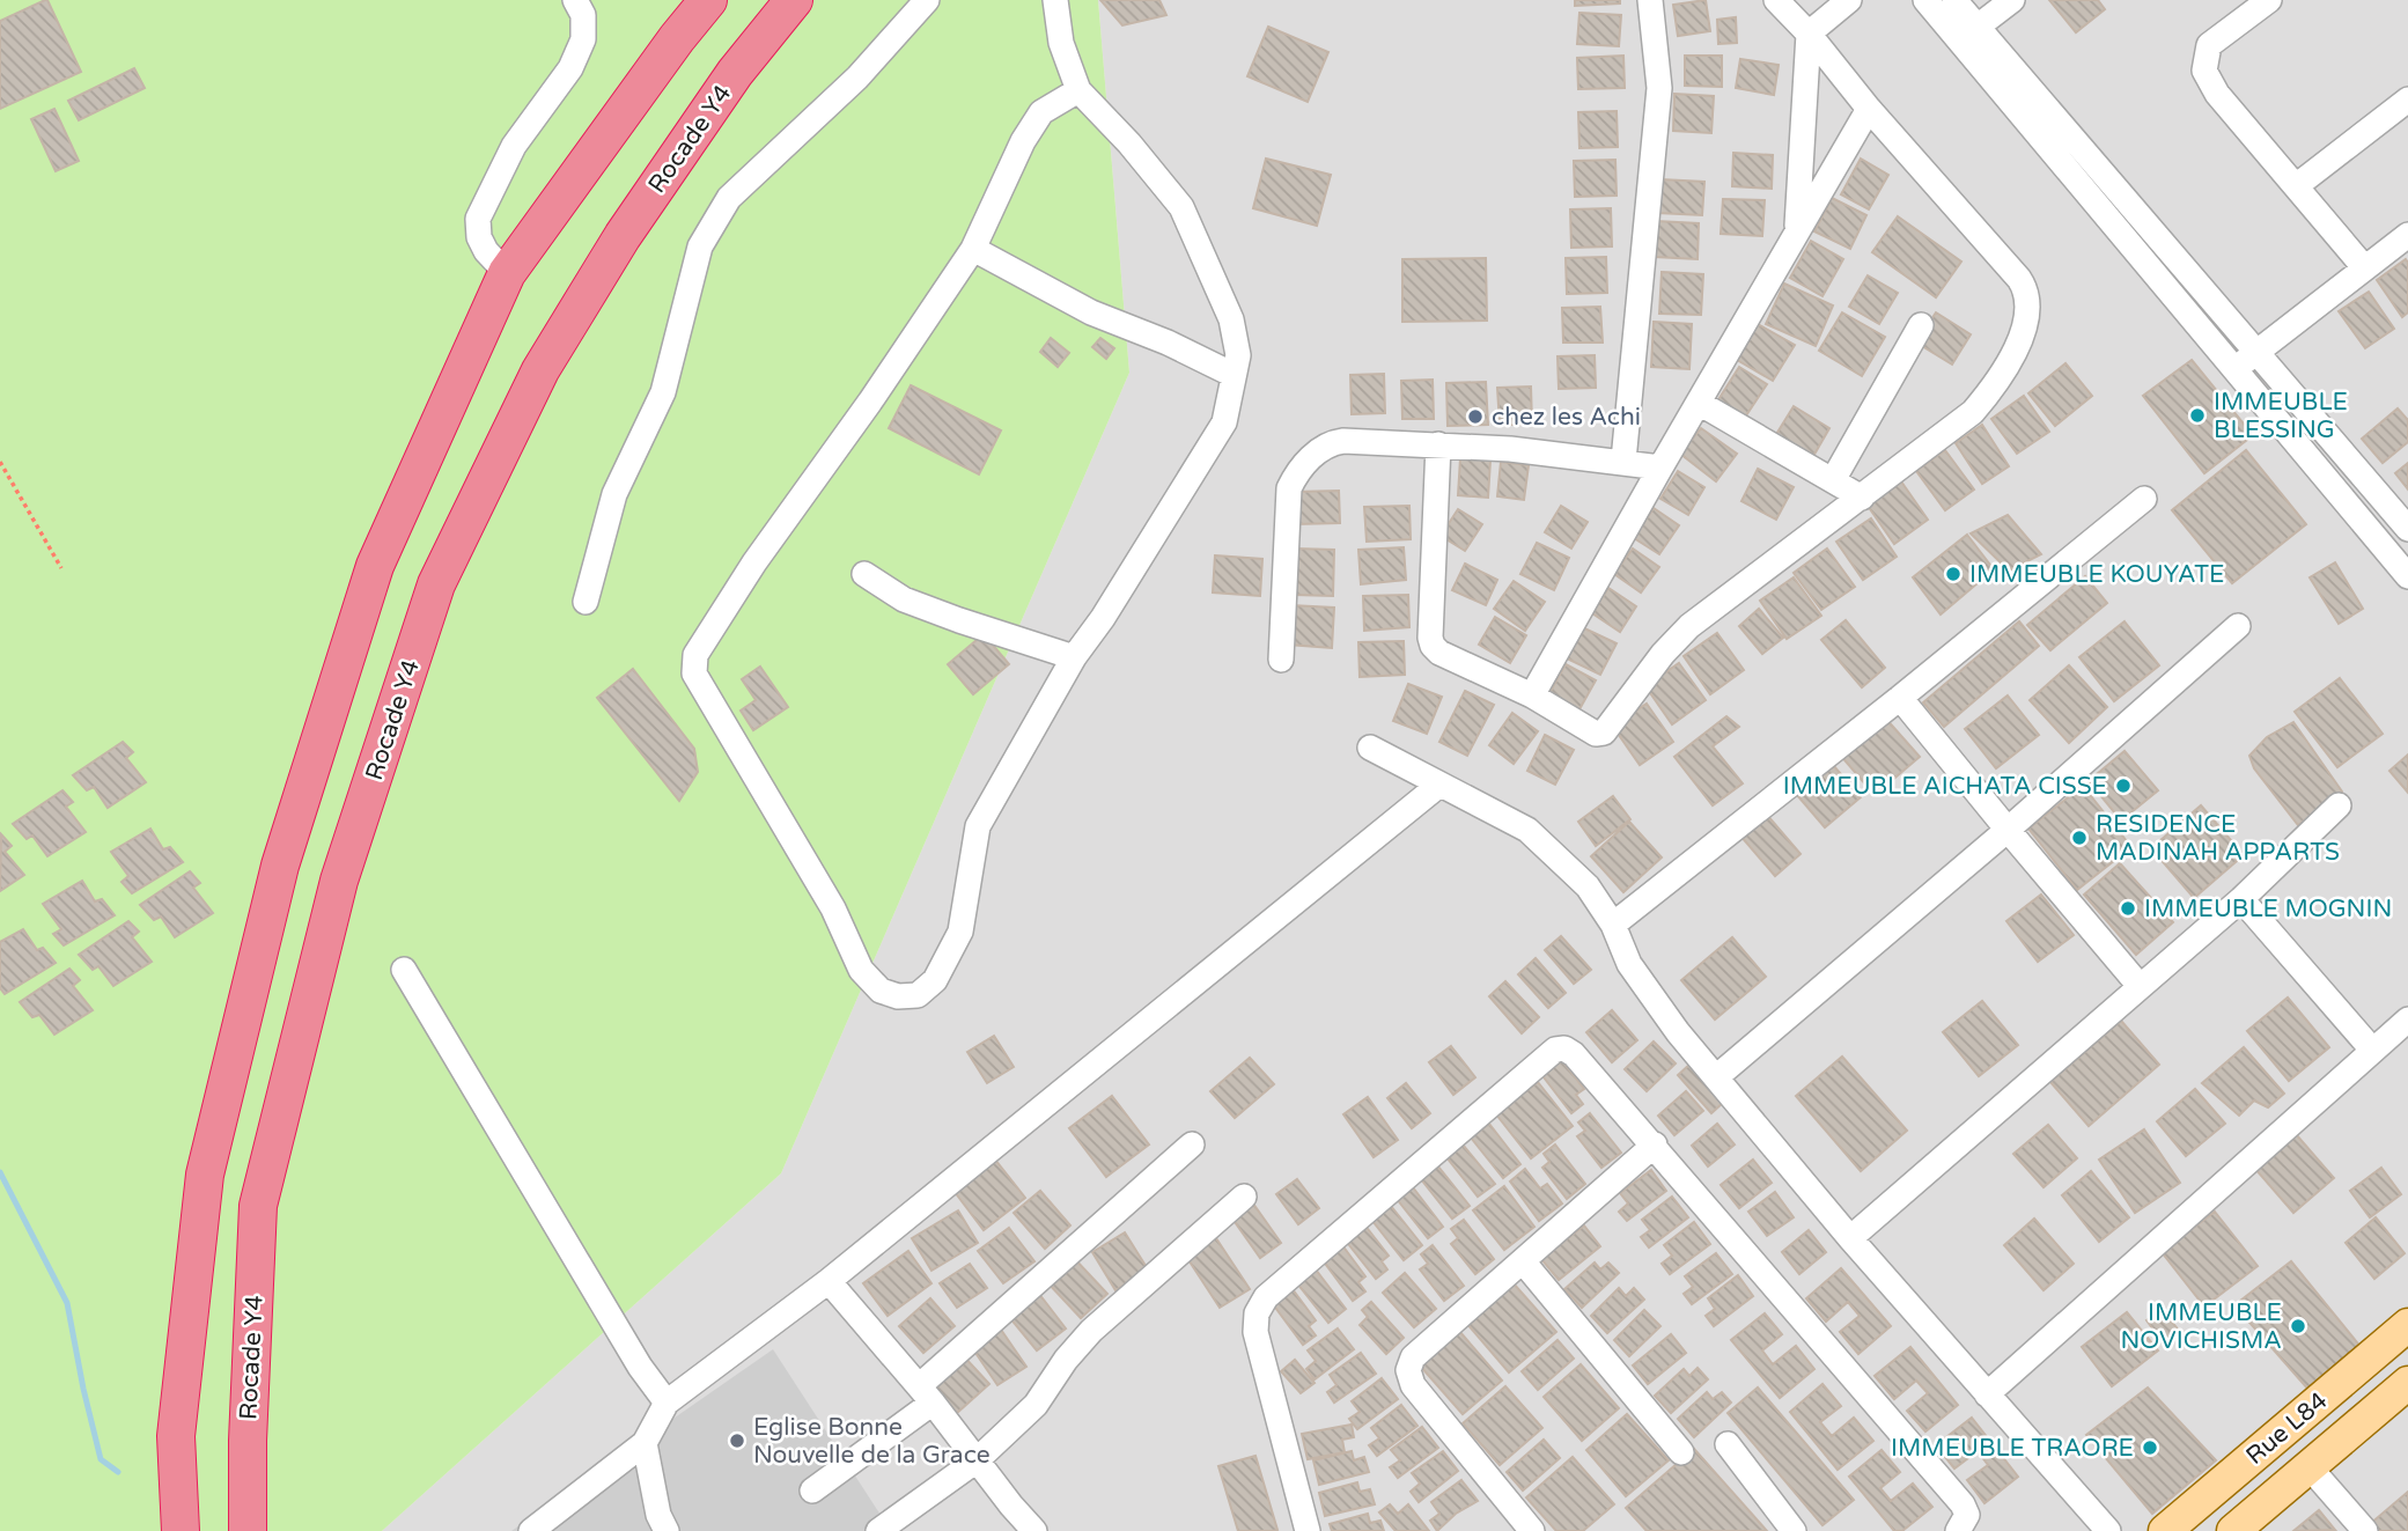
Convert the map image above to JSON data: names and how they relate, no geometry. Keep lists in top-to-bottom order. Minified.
{"streets":{"highway":["Rocade Y4"],"main road":["Rue L84"]},"places":["IMMEUBLE BLESSING","chez les Achi","IMMEUBLE KOUYATE","IMMEUBLE AICHATA CISSE","RESIDENCE MADINAH APPARTS","IMMEUBLE MOGNIN","IMMEUBLE NOVICHISMA","Eglise Bonne Nouvelle de la Grace","IMMEUBLE TRAORE"]}
